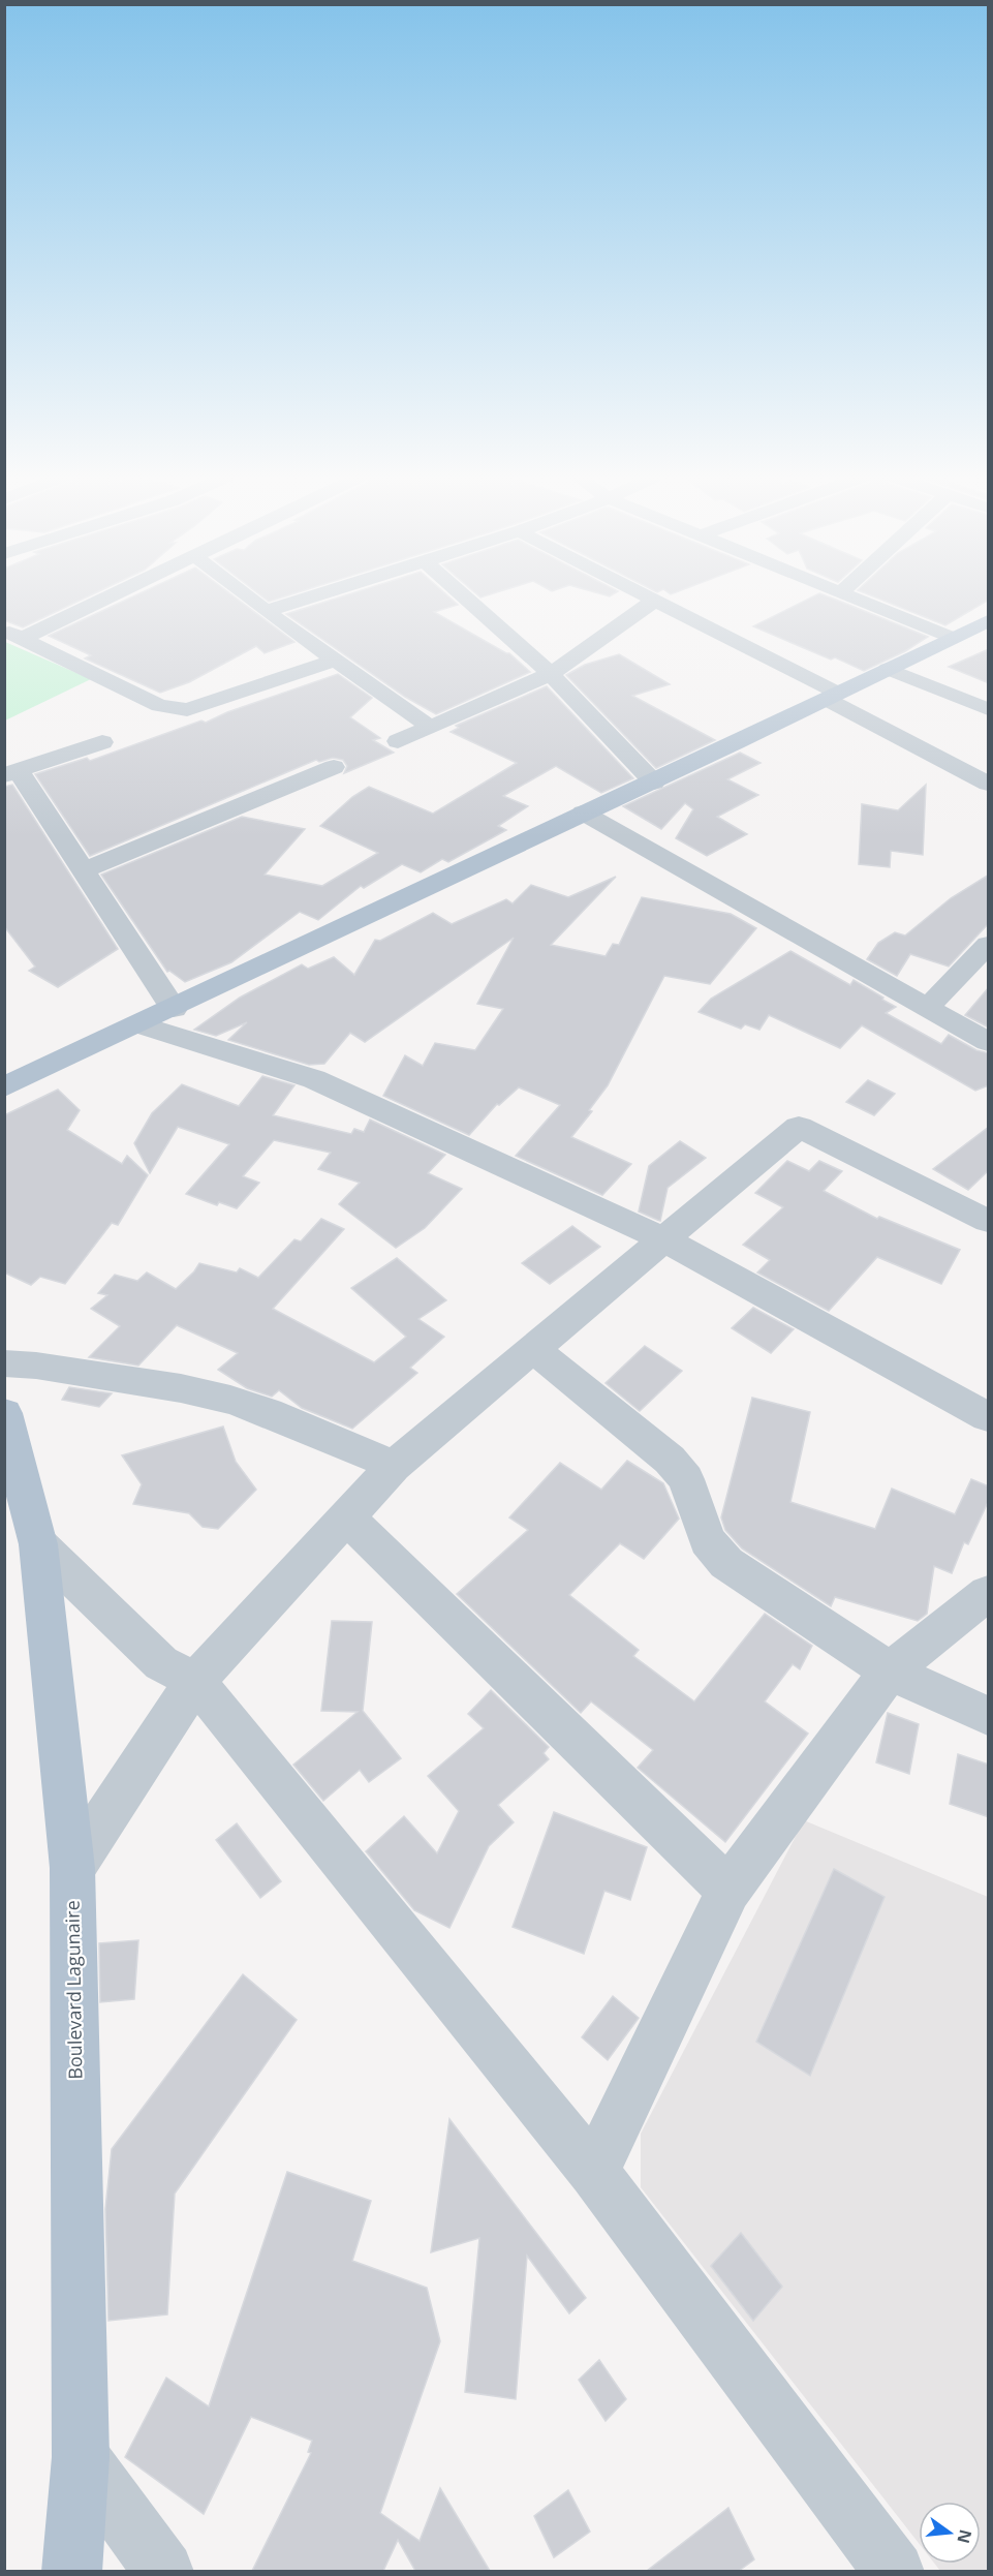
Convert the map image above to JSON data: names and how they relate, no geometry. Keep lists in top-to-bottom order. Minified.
{"streets":{"main road":["Boulevard Lagunaire"]},"north":"right"}
